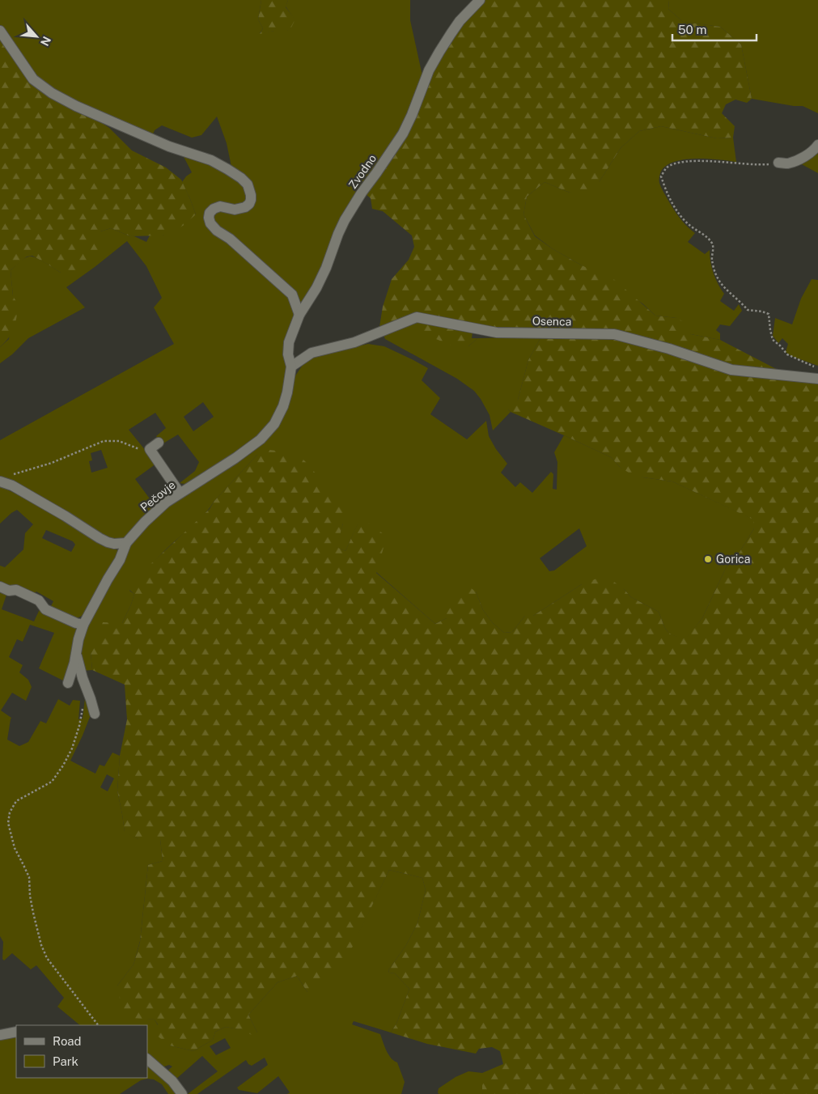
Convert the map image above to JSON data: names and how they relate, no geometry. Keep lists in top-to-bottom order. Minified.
{"streets":{"street":["Zvodno","Osenca","Pečovje"]},"crossings":[["Zvodno","Osenca"],["Zvodno","Pečovje"],["Osenca","Pečovje"]],"places":["Gorica"],"legend":["Road","Park"],"scale_bar":"50 m","north":"bottom right"}
